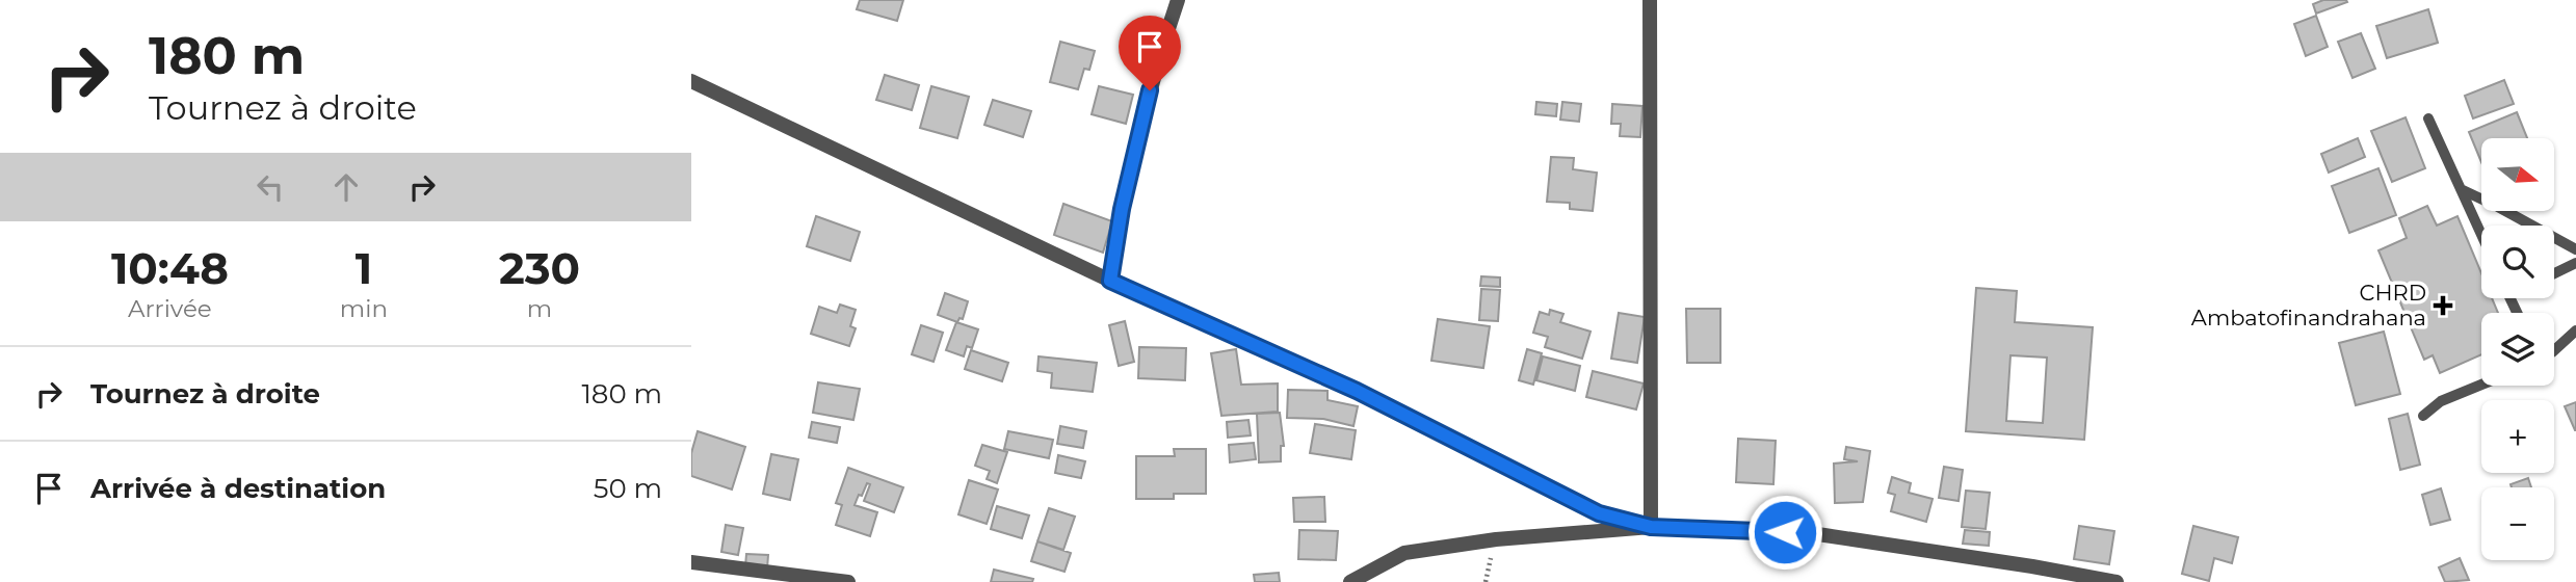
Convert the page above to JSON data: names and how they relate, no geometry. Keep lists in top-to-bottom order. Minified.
{"places":{"health":["CHRD Ambatofinandrahana"]},"north":"right","page":{"turn":["180 m","Tournez à droite"],"map_buttons":["+","−"],"eta":["10:48","Arrivée","1","min","230","m"],"list":[{"name":"Tournez à droite","value":"180 m"},{"name":"Arrivée à destination","value":"50 m"}]}}
